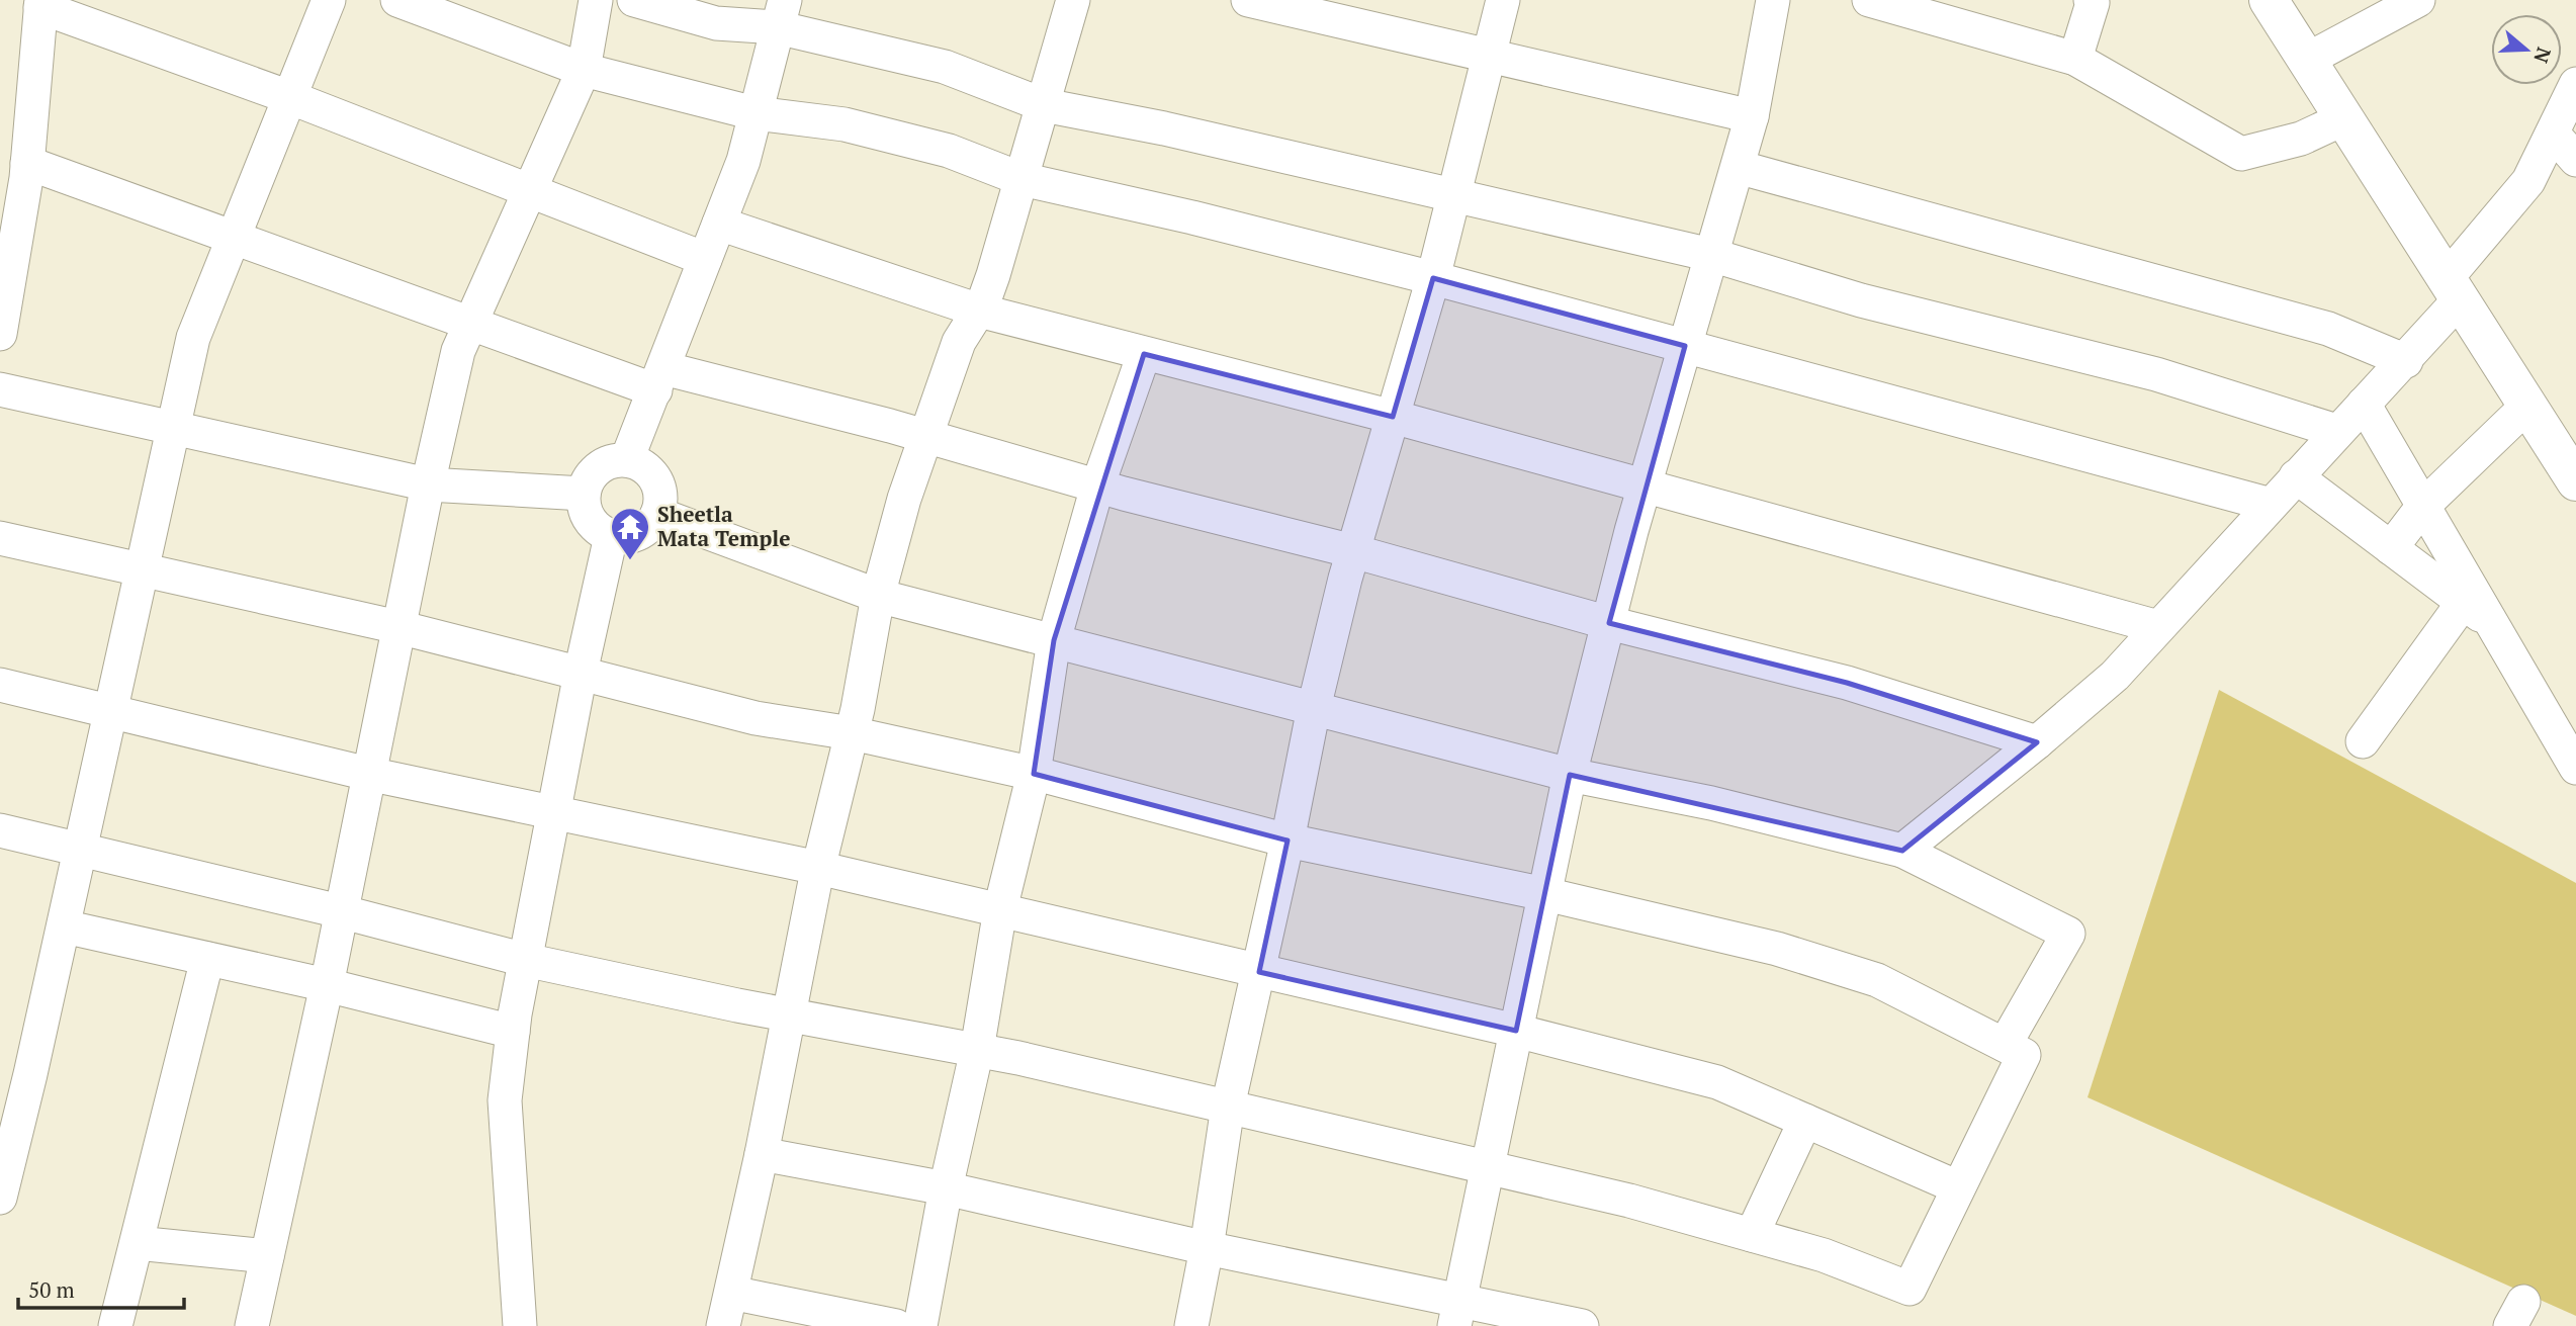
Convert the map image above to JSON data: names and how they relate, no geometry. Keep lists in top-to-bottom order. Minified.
{"places":{"temple":["Sheetla Mata Temple"]},"scale_bar":"50 m","north":"right"}
